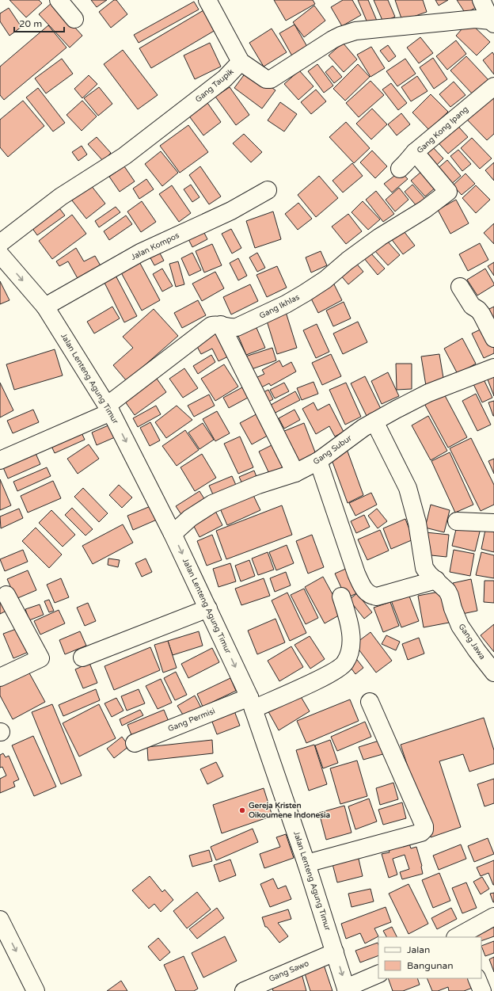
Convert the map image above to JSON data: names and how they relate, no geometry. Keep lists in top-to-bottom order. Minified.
{"streets":{"street":["Gang Taupik","Gang Kong Ipang","Jalan Kompos","Gang Ikhlas","Jalan Lenteng Agung Timur","Gang Subur","Gang Jawa","Gang Permisi","Gang Sawo"]},"crossings":[["Gang Kong Ipang","Gang Ikhlas"],["Jalan Kompos","Jalan Lenteng Agung Timur"],["Gang Ikhlas","Jalan Lenteng Agung Timur"],["Jalan Lenteng Agung Timur","Gang Subur"],["Jalan Lenteng Agung Timur","Gang Permisi"],["Jalan Lenteng Agung Timur","Gang Sawo"],["Gang Subur","Gang Jawa"]],"places":["Gereja Kristen Oikoumene Indonesia"],"legend":["Jalan","Bangunan"],"scale_bar":"20 m"}
